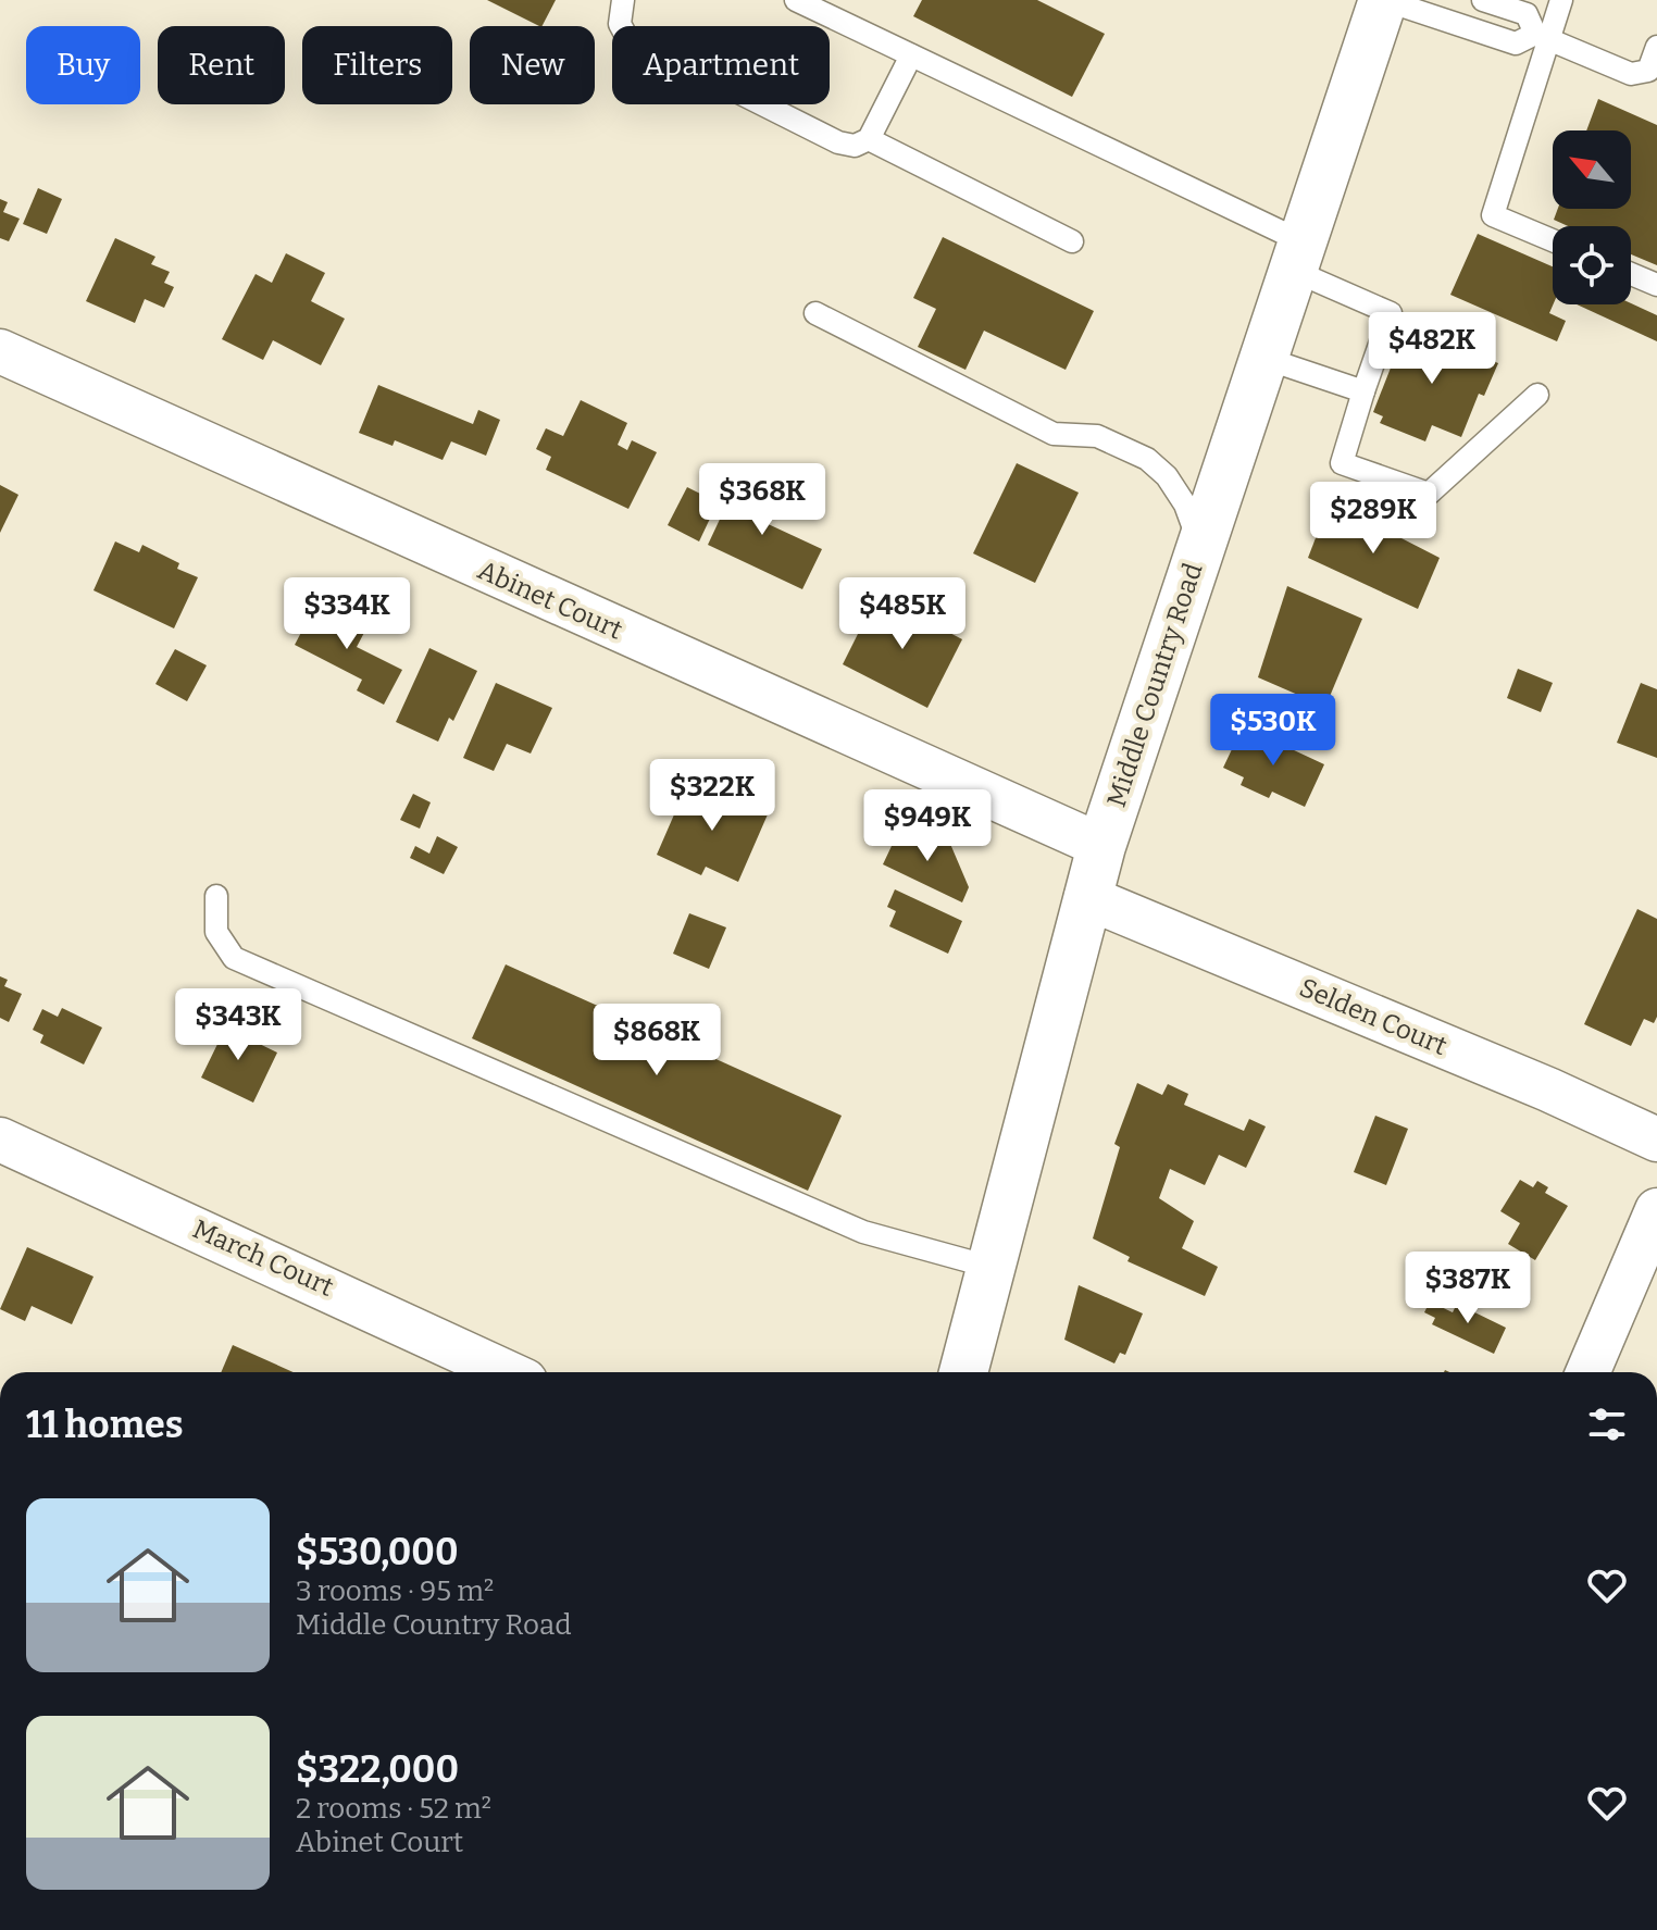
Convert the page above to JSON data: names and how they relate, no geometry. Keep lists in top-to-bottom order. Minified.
{"streets":{"main road":["Middle Country Road"],"street":["Abinet Court","Selden Court","March Court"]},"crossings":[["Abinet Court","Middle Country Road"],["Middle Country Road","Selden Court"]],"north":"top left","page":{"chip":["Buy","Rent","Filters","New","Apartment"],"price":["$482K","$368K","$289K","$334K","$485K","$530K","$322K","$949K","$343K","$868K","$387K"],"heading":"11 homes","list":[{"name":"$530,000","note":"3 rooms · 95 m² · Middle Country Road"},{"name":"$322,000","note":"2 rooms · 52 m² · Abinet Court"}]}}
